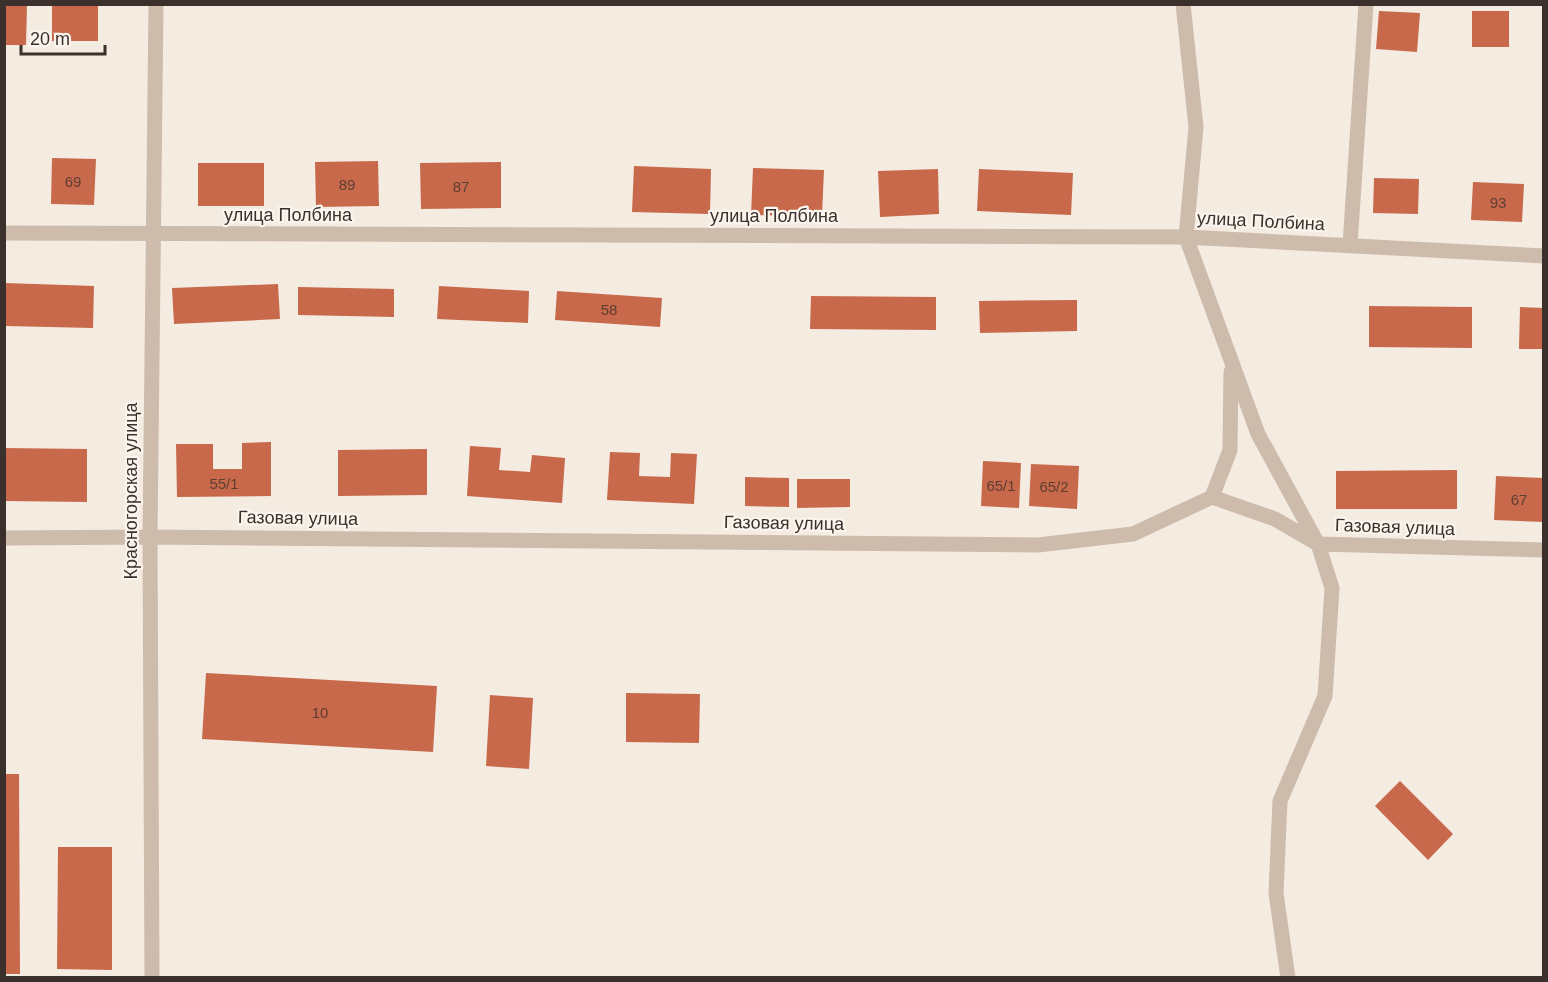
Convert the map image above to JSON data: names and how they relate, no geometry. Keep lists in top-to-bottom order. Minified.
{"streets":{"street":["улица Полбина","Красногорская улица","Газовая улица"]},"crossings":[["улица Полбина","Красногорская улица"],["Красногорская улица","Газовая улица"]],"house_numbers":["69","89","87","93","58","55/1","65/1","65/2","67","10"],"scale_bar":"20 m"}
